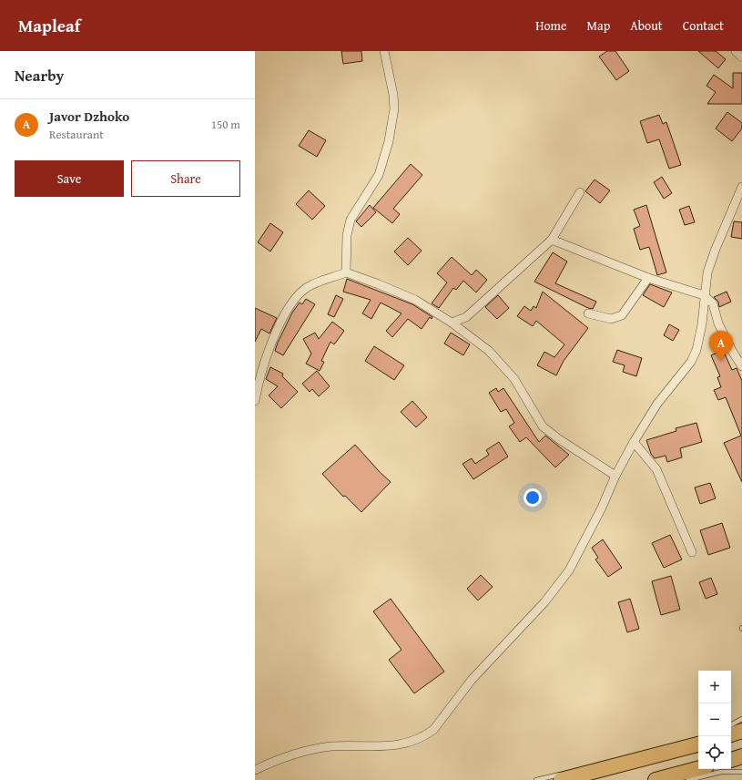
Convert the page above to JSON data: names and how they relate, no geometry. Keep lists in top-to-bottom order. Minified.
{"page":{"header":"Mapleaf","nav":["Home","Map","About","Contact"],"heading":"Nearby","list":[{"mark":"A","name":"Javor Dzhoko","note":"Restaurant","value":"150 m"}],"buttons":["Save","Share"],"pins":"A","map_buttons":["+","−"]}}
